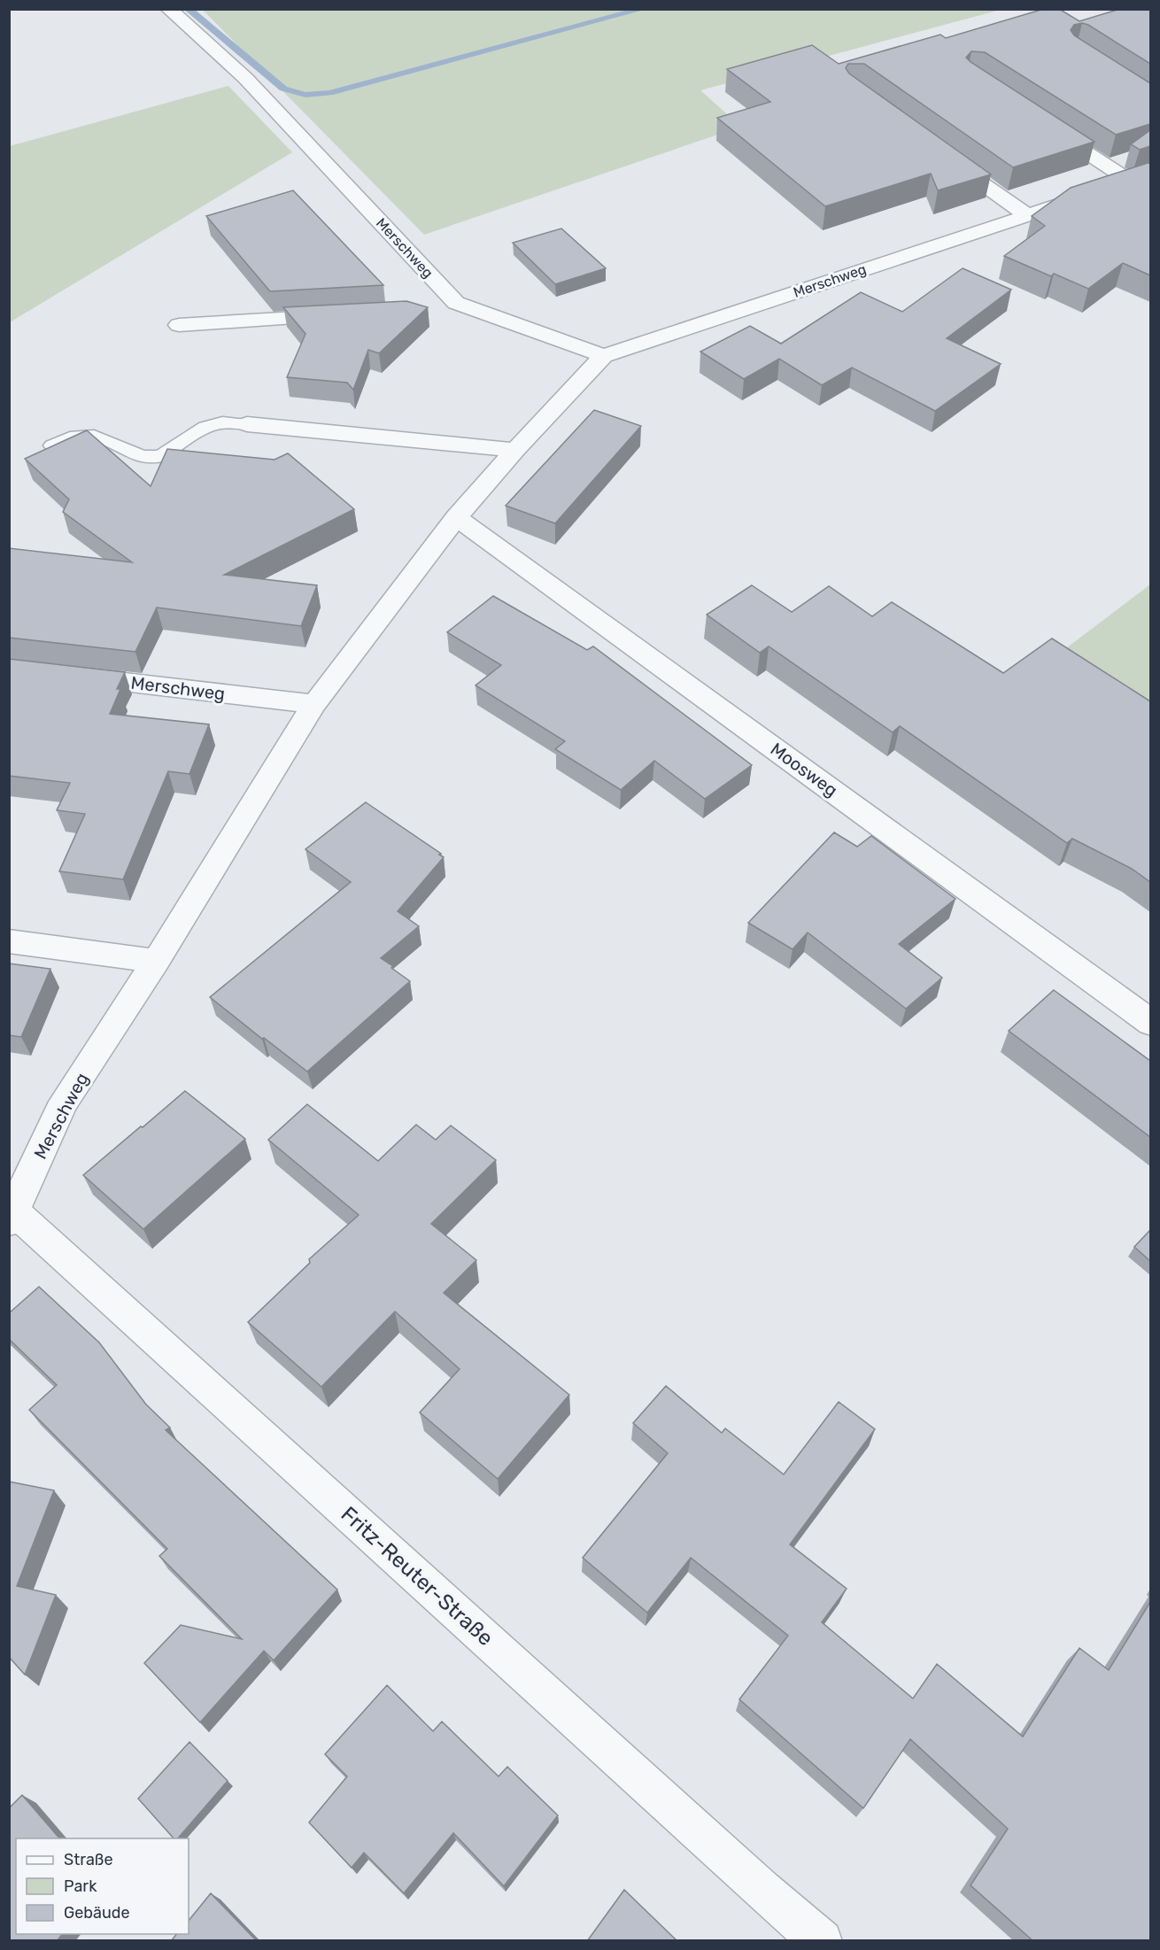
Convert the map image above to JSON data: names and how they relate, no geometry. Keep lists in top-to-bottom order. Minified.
{"streets":{"street":["Merschweg","Moosweg","Fritz-Reuter-Straße"]},"crossings":[["Merschweg","Moosweg"],["Merschweg","Fritz-Reuter-Straße"]],"legend":["Straße","Park","Gebäude"]}
